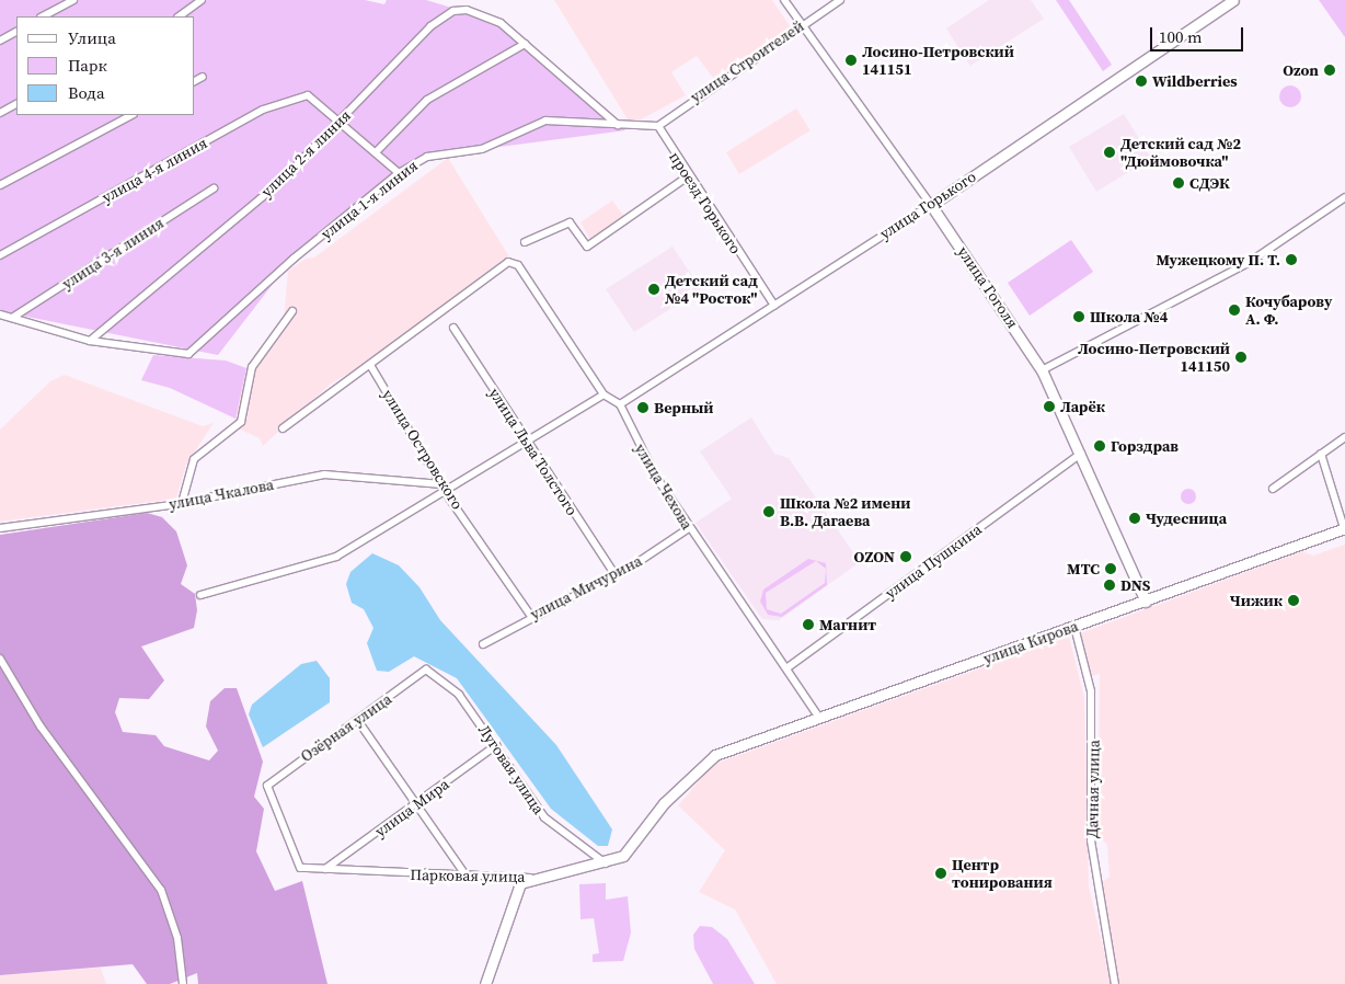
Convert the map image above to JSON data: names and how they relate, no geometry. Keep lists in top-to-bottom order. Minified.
{"streets":{"street":["улица Строителей","улица 2-я линия","улица 4-я линия","улица 1-я линия","проезд Горького","улица Горького","улица 3-я линия","улица Гоголя","улица Островского","улица Льва Толстого","улица Чехова","улица Чкалова","улица Пушкина","улица Мичурина","улица Кирова","Озёрная улица","Луговая улица","Дачная улица","улица Мира","Парковая улица"]},"crossings":[["улица Строителей","улица 1-я линия"],["улица Строителей","проезд Горького"],["улица Строителей","улица Гоголя"],["улица 2-я линия","улица 4-я линия"],["улица 2-я линия","улица 1-я линия"],["улица 1-я линия","проезд Горького"],["проезд Горького","улица Горького"],["улица Горького","улица Гоголя"],["улица Горького","улица Чехова"],["улица Гоголя","улица Пушкина"],["улица Гоголя","улица Кирова"],["улица Островского","улица Чкалова"],["улица Островского","улица Мичурина"],["улица Льва Толстого","улица Мичурина"],["улица Чехова","улица Пушкина"],["улица Чехова","улица Мичурина"],["улица Чехова","улица Кирова"],["улица Кирова","Дачная улица"],["улица Кирова","Парковая улица"],["Озёрная улица","Луговая улица"],["Озёрная улица","Парковая улица"],["Луговая улица","улица Мира"],["Луговая улица","Парковая улица"],["улица Мира","Парковая улица"]],"places":["Лосино-Петровский 141151","Ozon","Wildberries","Детский сад №2 \"Дюймовочка\"","СДЭК","Мужецкому П. Т.","Детский сад №4 \"Росток\"","Кочубарову А. Ф.","Школа №4","Лосино-Петровский 141150","Ларёк","Верный","Горздрав","Школа №2 имени В.В. Дагаева","Чудесница","OZON","МТС","DNS","Чижик","Магнит","Центр тонирования"],"legend":["Улица","Парк","Вода"],"scale_bar":"100 m"}
